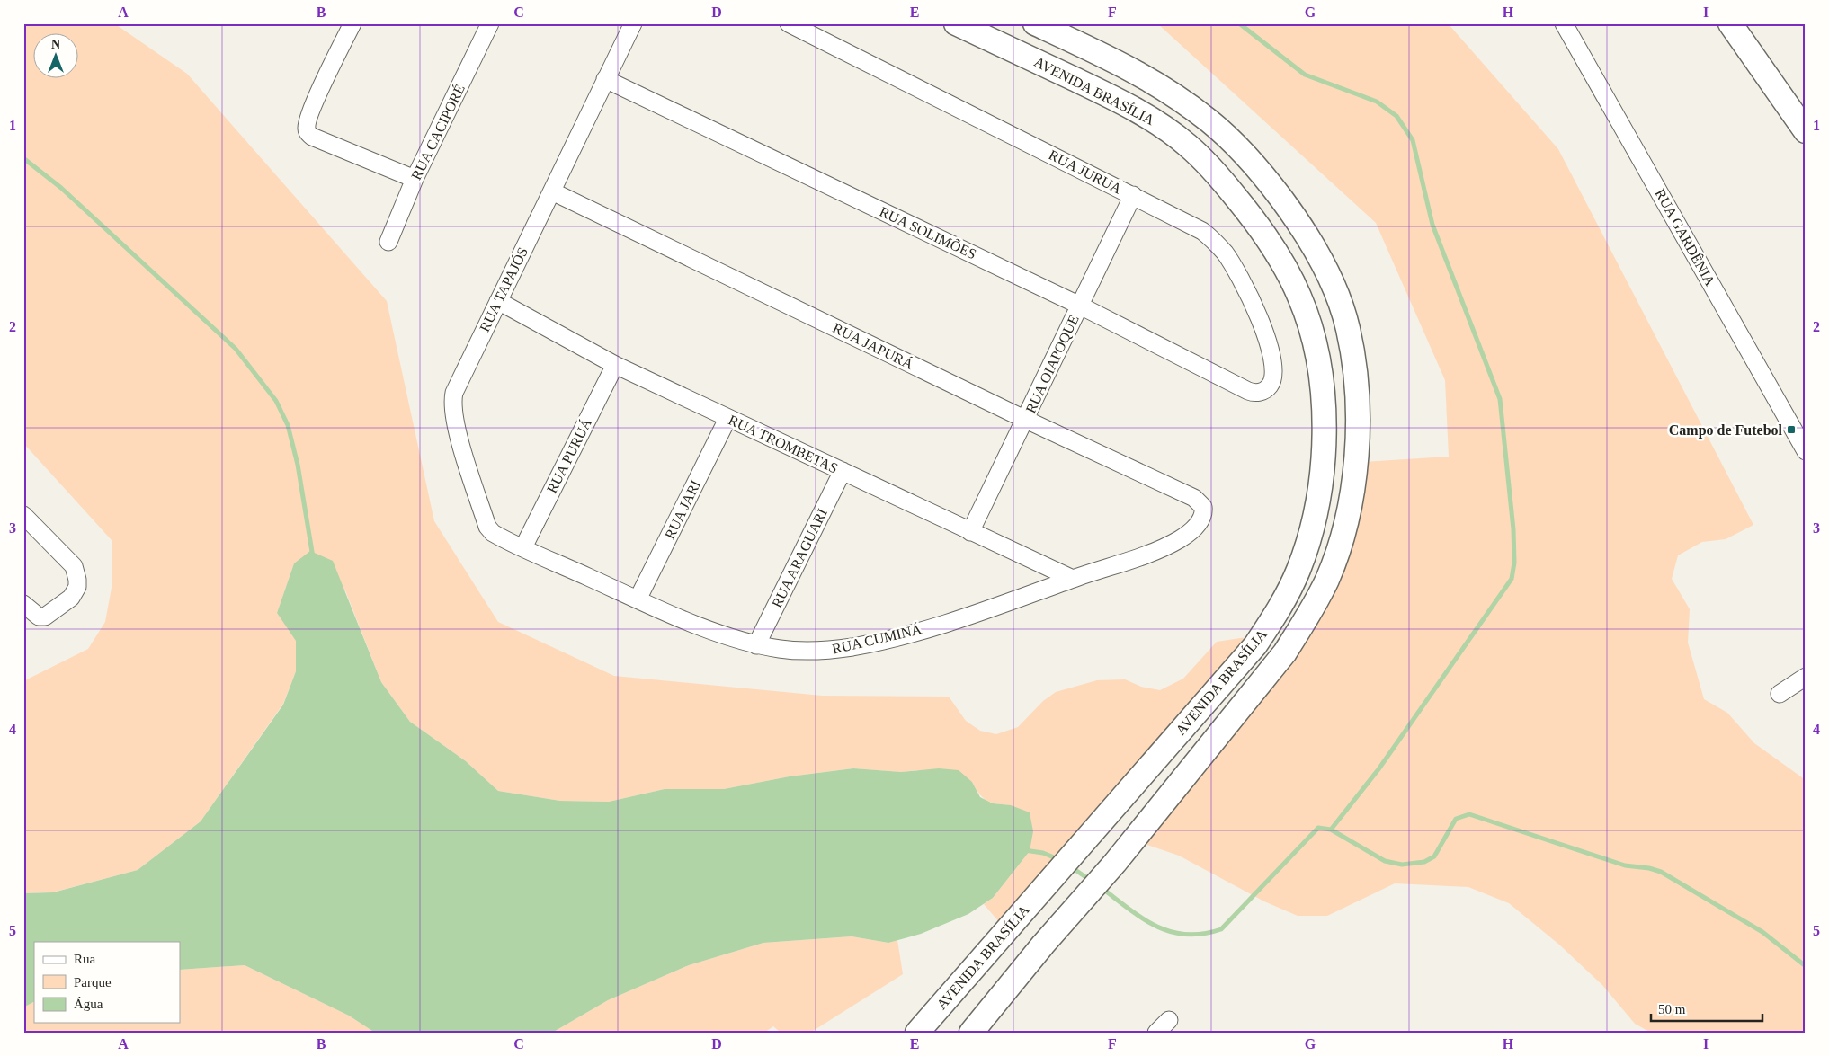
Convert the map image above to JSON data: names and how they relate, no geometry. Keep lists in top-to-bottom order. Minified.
{"streets":{"street":["AVENIDA BRASÍLIA","RUA CACIPORÉ","RUA JURUÁ","RUA SOLIMÕES","RUA GARDÊNIA","RUA TAPAJÓS","RUA JAPURÁ","RUA OIAPOQUE","RUA TROMBETAS","RUA PURUÁ","RUA JARI","RUA ARAGUARI","RUA CUMINÁ"]},"crossings":[["RUA JURUÁ","RUA SOLIMÕES"],["RUA JURUÁ","RUA OIAPOQUE"],["RUA SOLIMÕES","RUA TAPAJÓS"],["RUA SOLIMÕES","RUA OIAPOQUE"],["RUA TAPAJÓS","RUA JAPURÁ"],["RUA TAPAJÓS","RUA TROMBETAS"],["RUA TAPAJÓS","RUA PURUÁ"],["RUA TAPAJÓS","RUA CUMINÁ"],["RUA JAPURÁ","RUA OIAPOQUE"],["RUA JAPURÁ","RUA CUMINÁ"],["RUA OIAPOQUE","RUA TROMBETAS"],["RUA TROMBETAS","RUA PURUÁ"],["RUA TROMBETAS","RUA JARI"],["RUA TROMBETAS","RUA ARAGUARI"],["RUA TROMBETAS","RUA CUMINÁ"],["RUA PURUÁ","RUA CUMINÁ"],["RUA JARI","RUA CUMINÁ"],["RUA ARAGUARI","RUA CUMINÁ"]],"places":{"transit":["Campo de Futebol"]},"legend":["Rua","Parque","Água"],"scale_bar":"50 m","north":"top","grid":{"columns":["A","B","C","D","E","F","G","H","I"],"rows":["1","2","3","4","5"]}}
